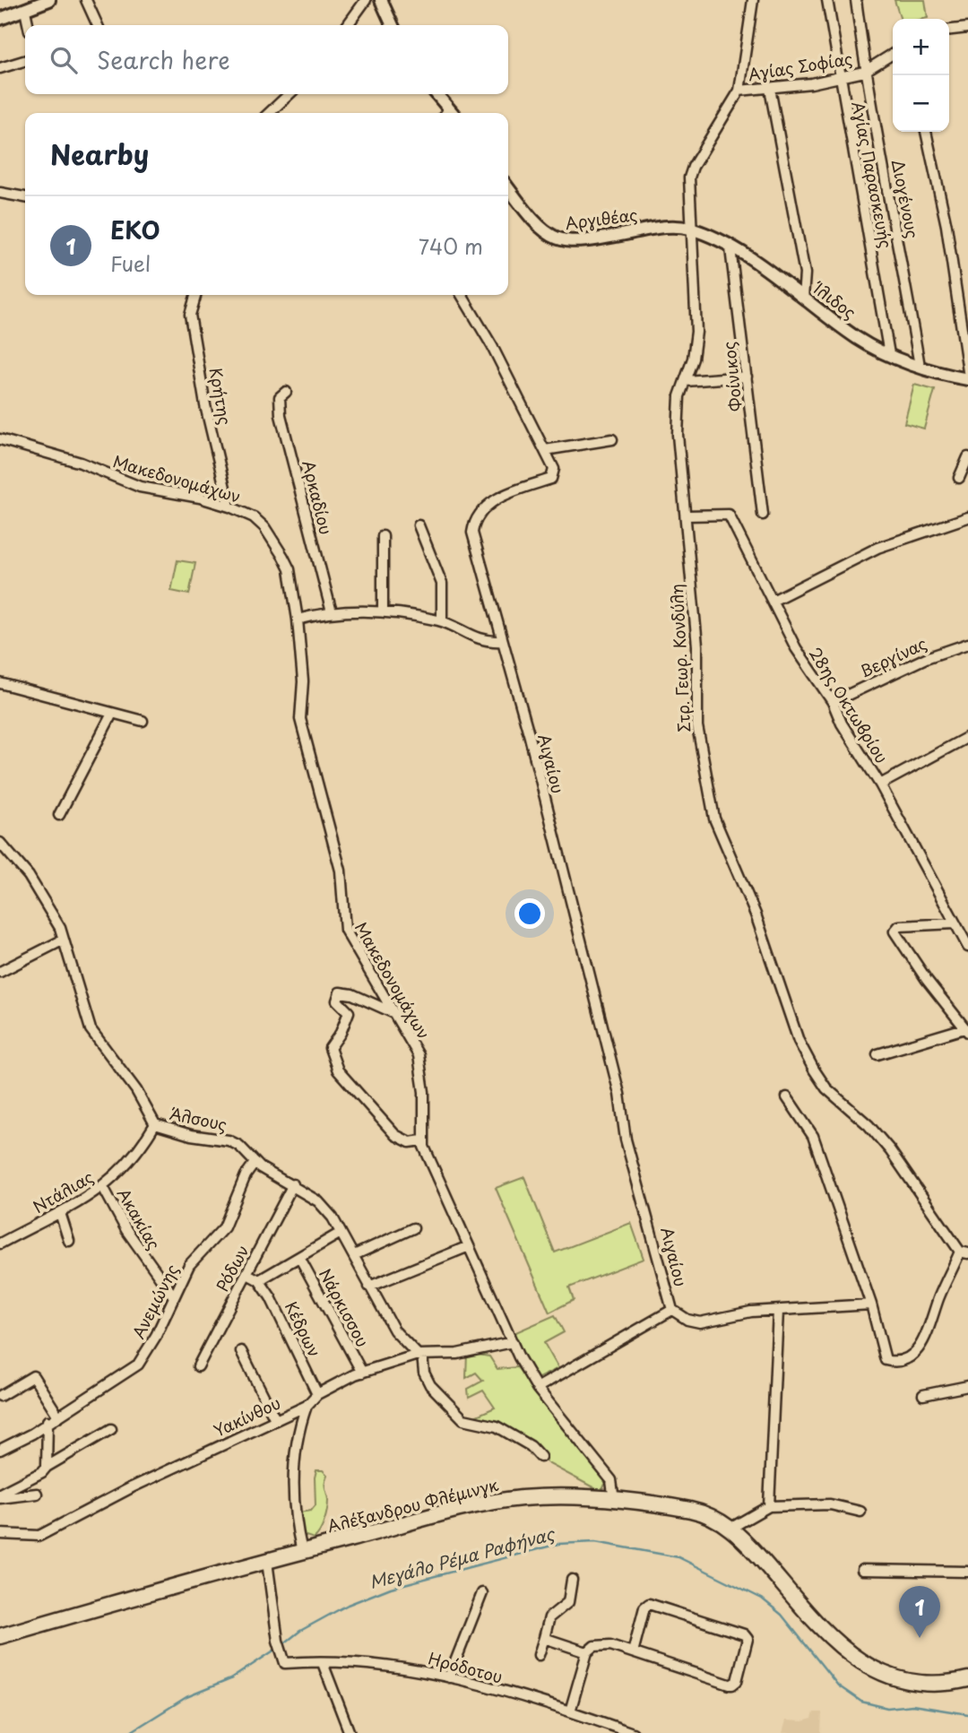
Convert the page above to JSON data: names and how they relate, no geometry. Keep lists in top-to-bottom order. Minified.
{"streets":{"main road":["Αλέξανδρου Φλέμινγκ"],"street":["Αγίας Σοφίας","Αγίας Παρασκευής","Διογένους","Αργιθέας","Ίλιδος","Φοίνικος","Κρήτης","Μακεδονομάχων","Αρκαδίου","Στρ. Γεωρ. Κονδύλη","Βεργίνας","28ης Οκτωβρίου","Αιγαίου","Άλσους","Ντάλιας","Ακακίας","Ρόδων","Ανεμώνης","Νάρκισσου","Κέδρων","Υακίνθου","Ηρόδοτου"]},"crossings":[["Αγίας Σοφίας","Αγίας Παρασκευής"],["Αγίας Σοφίας","Διογένους"],["Αγίας Σοφίας","Στρ. Γεωρ. Κονδύλη"],["Αγίας Παρασκευής","Ίλιδος"],["Διογένους","Ίλιδος"],["Αργιθέας","Ίλιδος"],["Αργιθέας","Στρ. Γεωρ. Κονδύλη"],["Ίλιδος","Φοίνικος"],["Ίλιδος","Στρ. Γεωρ. Κονδύλη"],["Κρήτης","Μακεδονομάχων"],["Μακεδονομάχων","Υακίνθου"],["Μακεδονομάχων","Αλέξανδρου Φλέμινγκ"],["Στρ. Γεωρ. Κονδύλη","28ης Οκτωβρίου"],["Βεργίνας","28ης Οκτωβρίου"],["Άλσους","Ντάλιας"],["Άλσους","Ρόδων"],["Άλσους","Ανεμώνης"],["Άλσους","Υακίνθου"],["Ντάλιας","Ακακίας"],["Ακακίας","Ανεμώνης"],["Νάρκισσου","Υακίνθου"],["Κέδρων","Υακίνθου"],["Αλέξανδρου Φλέμινγκ","Ηρόδοτου"]],"water":["Μεγάλο Ρέμα Ραφήνας"],"page":{"map_buttons":["+","−"],"search":"Search here","heading":"Nearby","list":[{"mark":"1","name":"EKO","note":"Fuel","value":"740 m"}],"pins":"1"}}
